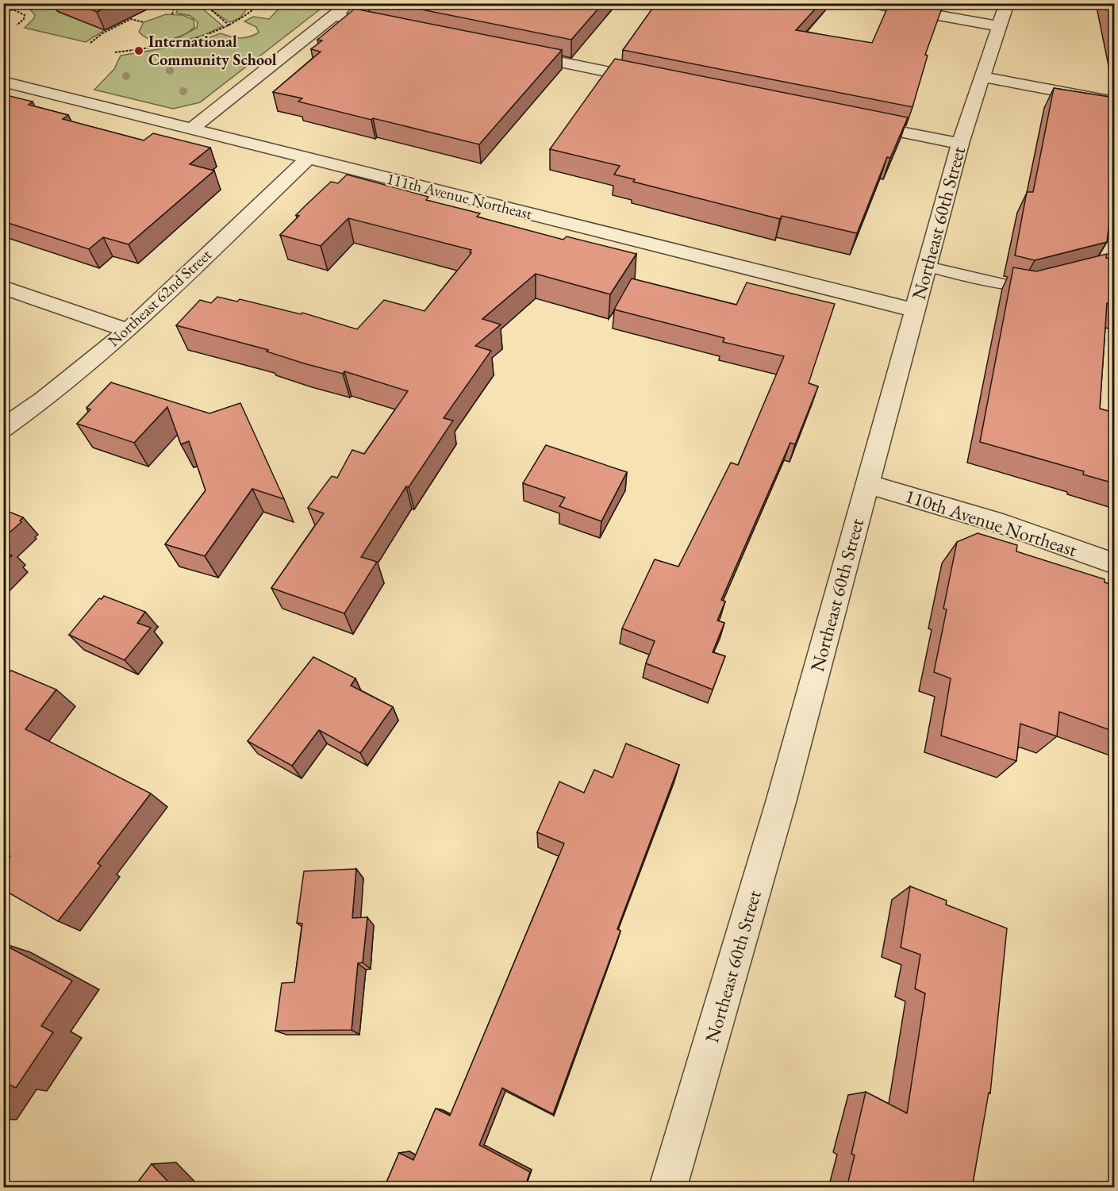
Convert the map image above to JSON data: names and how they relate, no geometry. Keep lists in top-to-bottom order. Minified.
{"streets":{"street":["111th Avenue Northeast","Northeast 60th Street","Northeast 62nd Street","110th Avenue Northeast"]},"crossings":[["111th Avenue Northeast","Northeast 60th Street"],["111th Avenue Northeast","Northeast 62nd Street"],["Northeast 60th Street","110th Avenue Northeast"]],"places":["International Community School"]}
